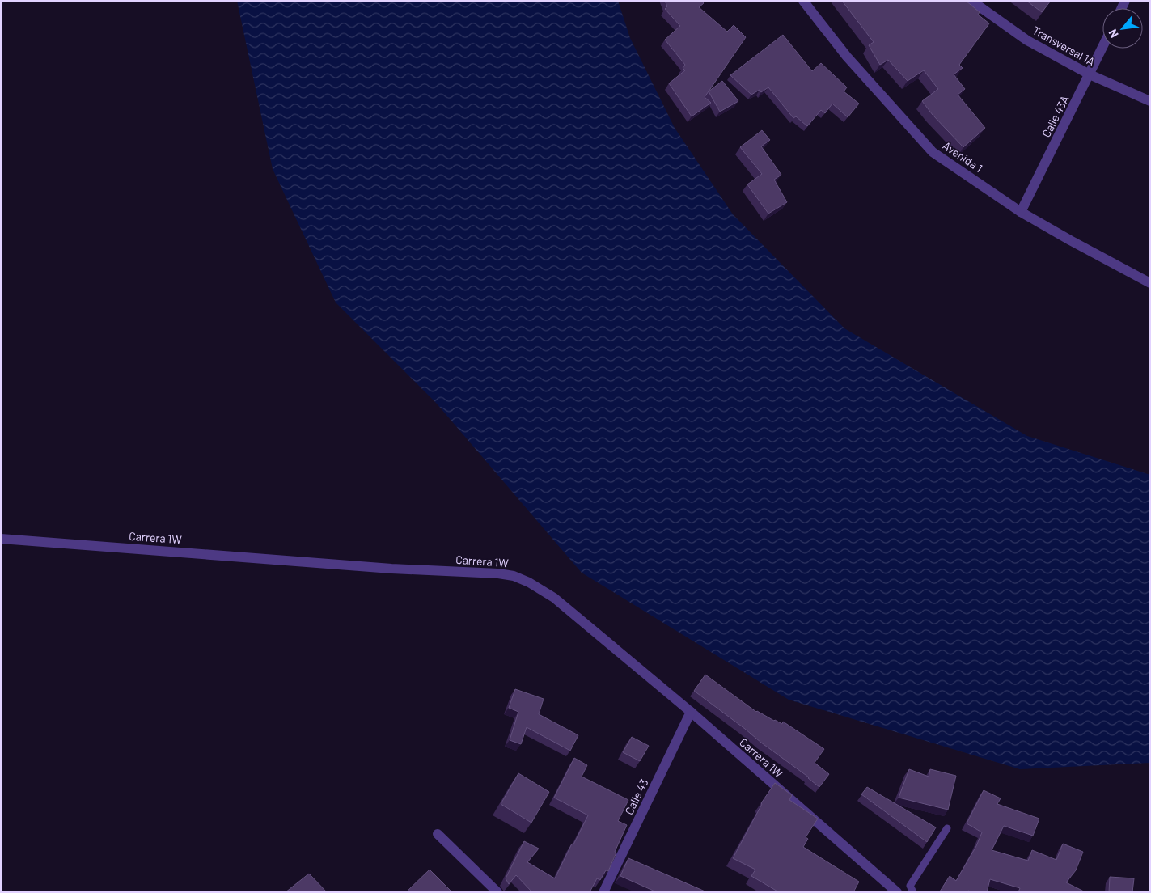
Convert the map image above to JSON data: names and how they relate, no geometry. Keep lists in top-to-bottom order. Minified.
{"streets":{"street":["Transversal 1A","Calle 43A","Avenida 1","Carrera 1W","Calle 43"]},"crossings":[["Transversal 1A","Calle 43A"],["Calle 43A","Avenida 1"],["Carrera 1W","Calle 43"]],"north":"bottom left"}
